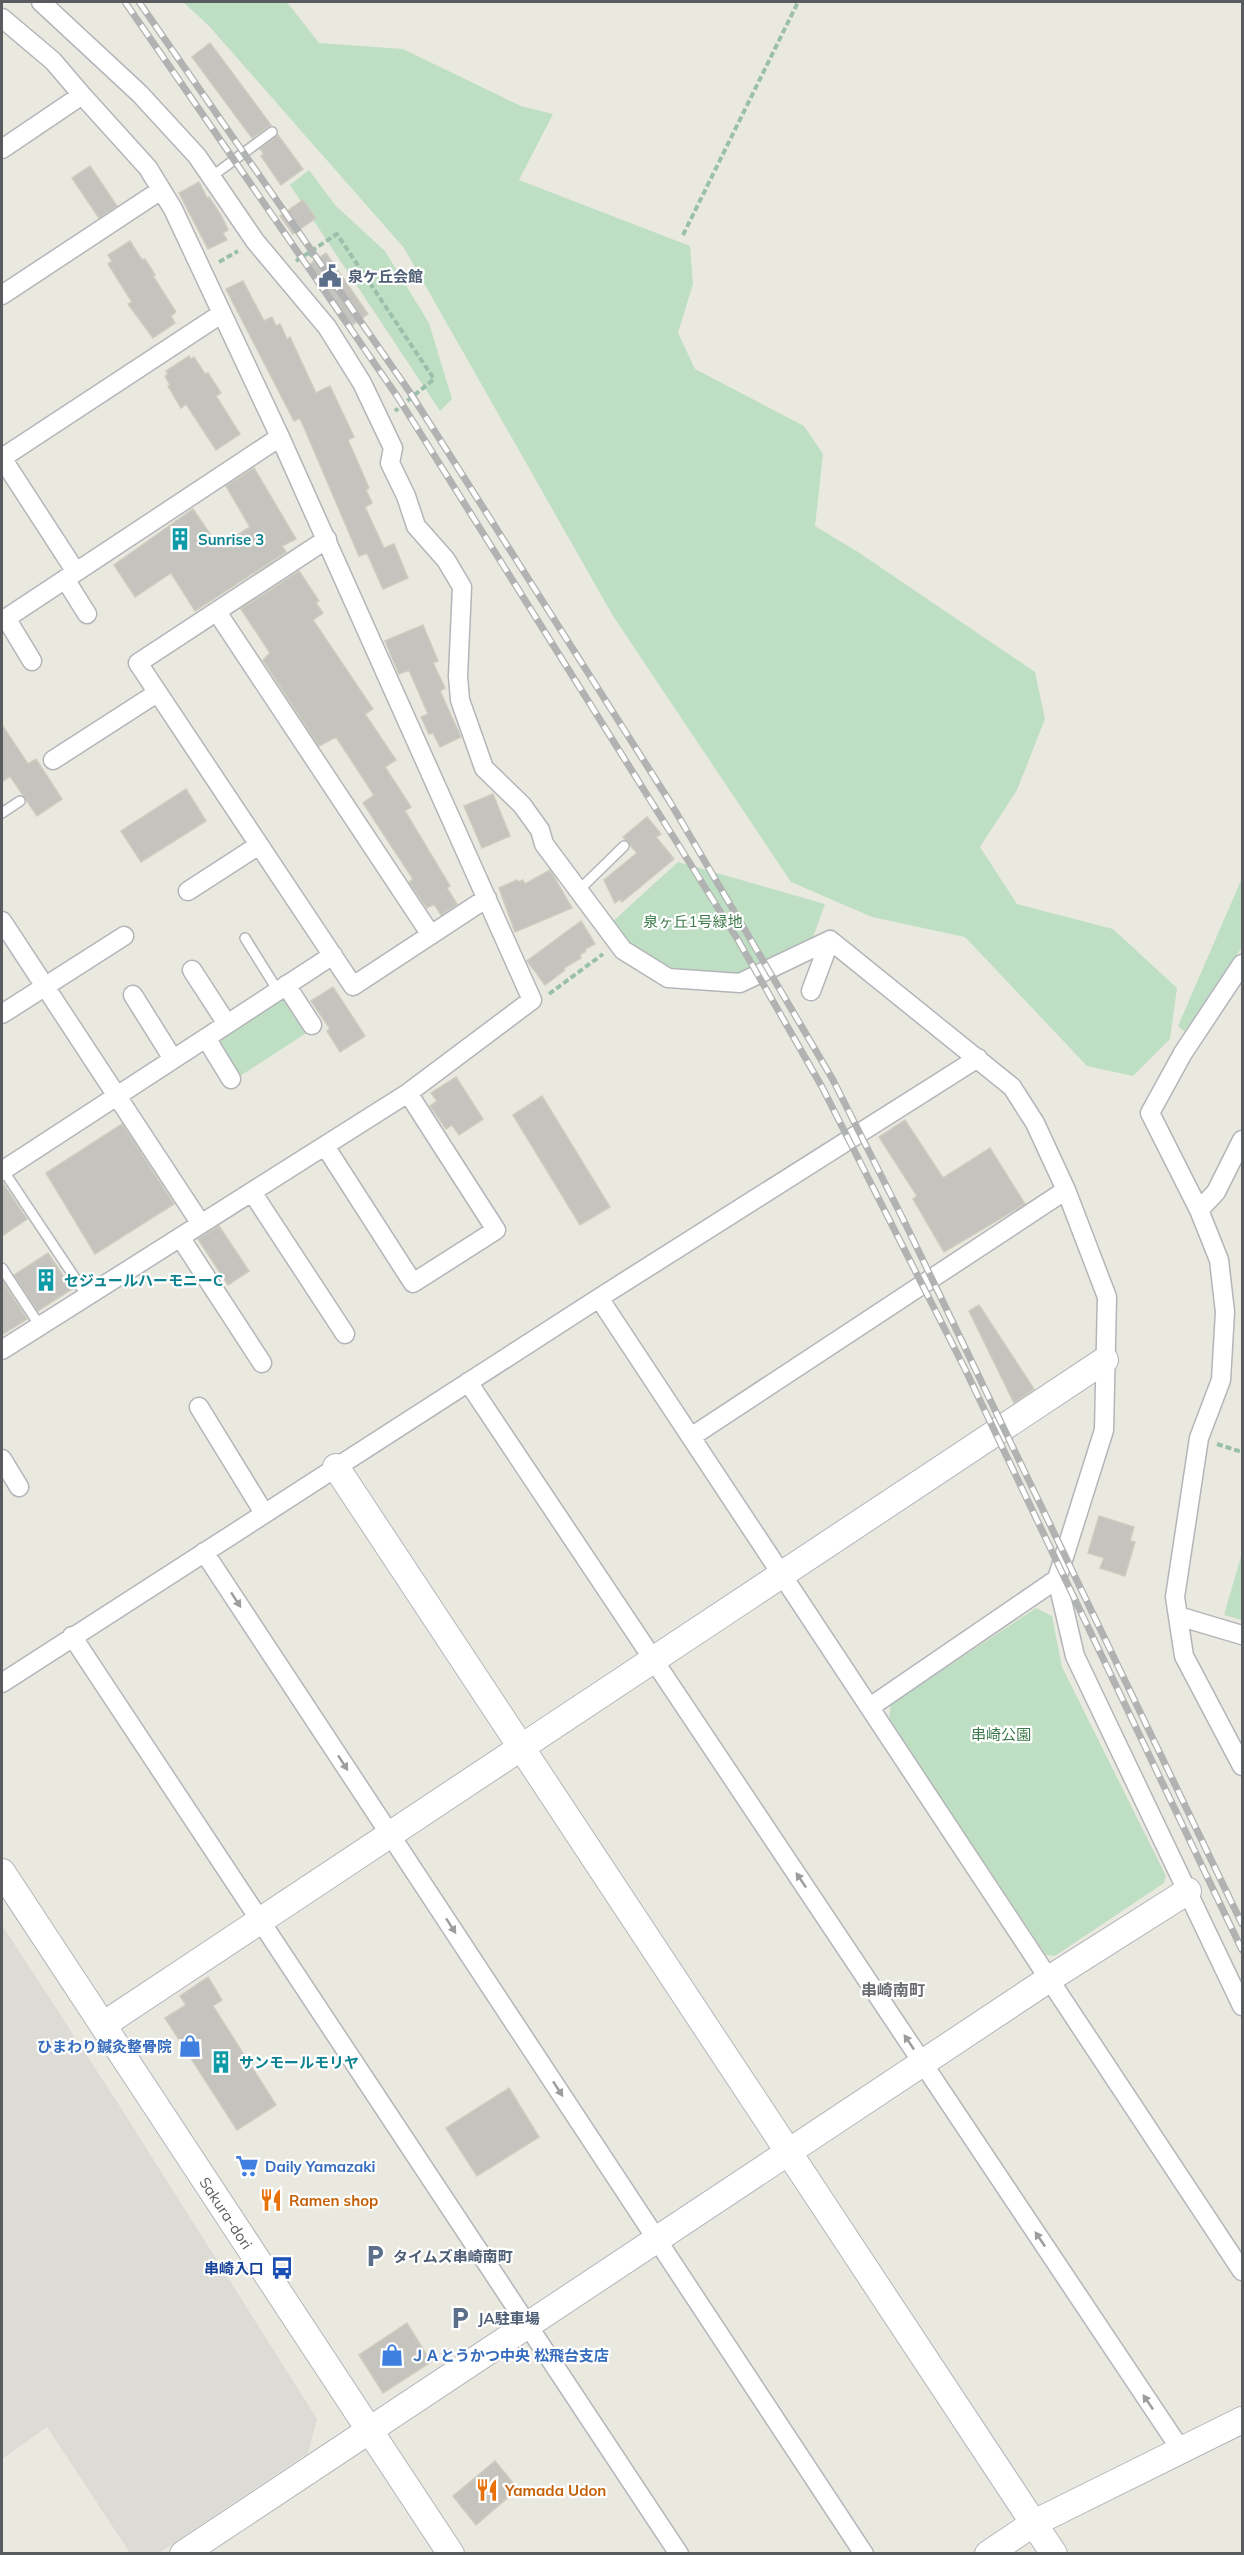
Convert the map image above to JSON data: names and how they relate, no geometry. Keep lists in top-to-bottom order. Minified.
{"streets":{"street":["Sakura-dori"]},"districts":["串崎南町"],"parks":["泉ヶ丘1号緑地","串崎公園"],"places":{"public building":["泉ケ丘会館"],"building":["Sunrise 3","セジュールハーモニーC","サンモールモリヤ"],"shop":["ひまわり鍼灸整骨院","ＪＡとうかつ中央 松飛台支店"],"supermarket":["Daily Yamazaki"],"restaurant":["Ramen shop","Yamada Udon"],"parking":["タイムズ串崎南町","JA駐車場"],"bus stop":["串崎入口"]}}
